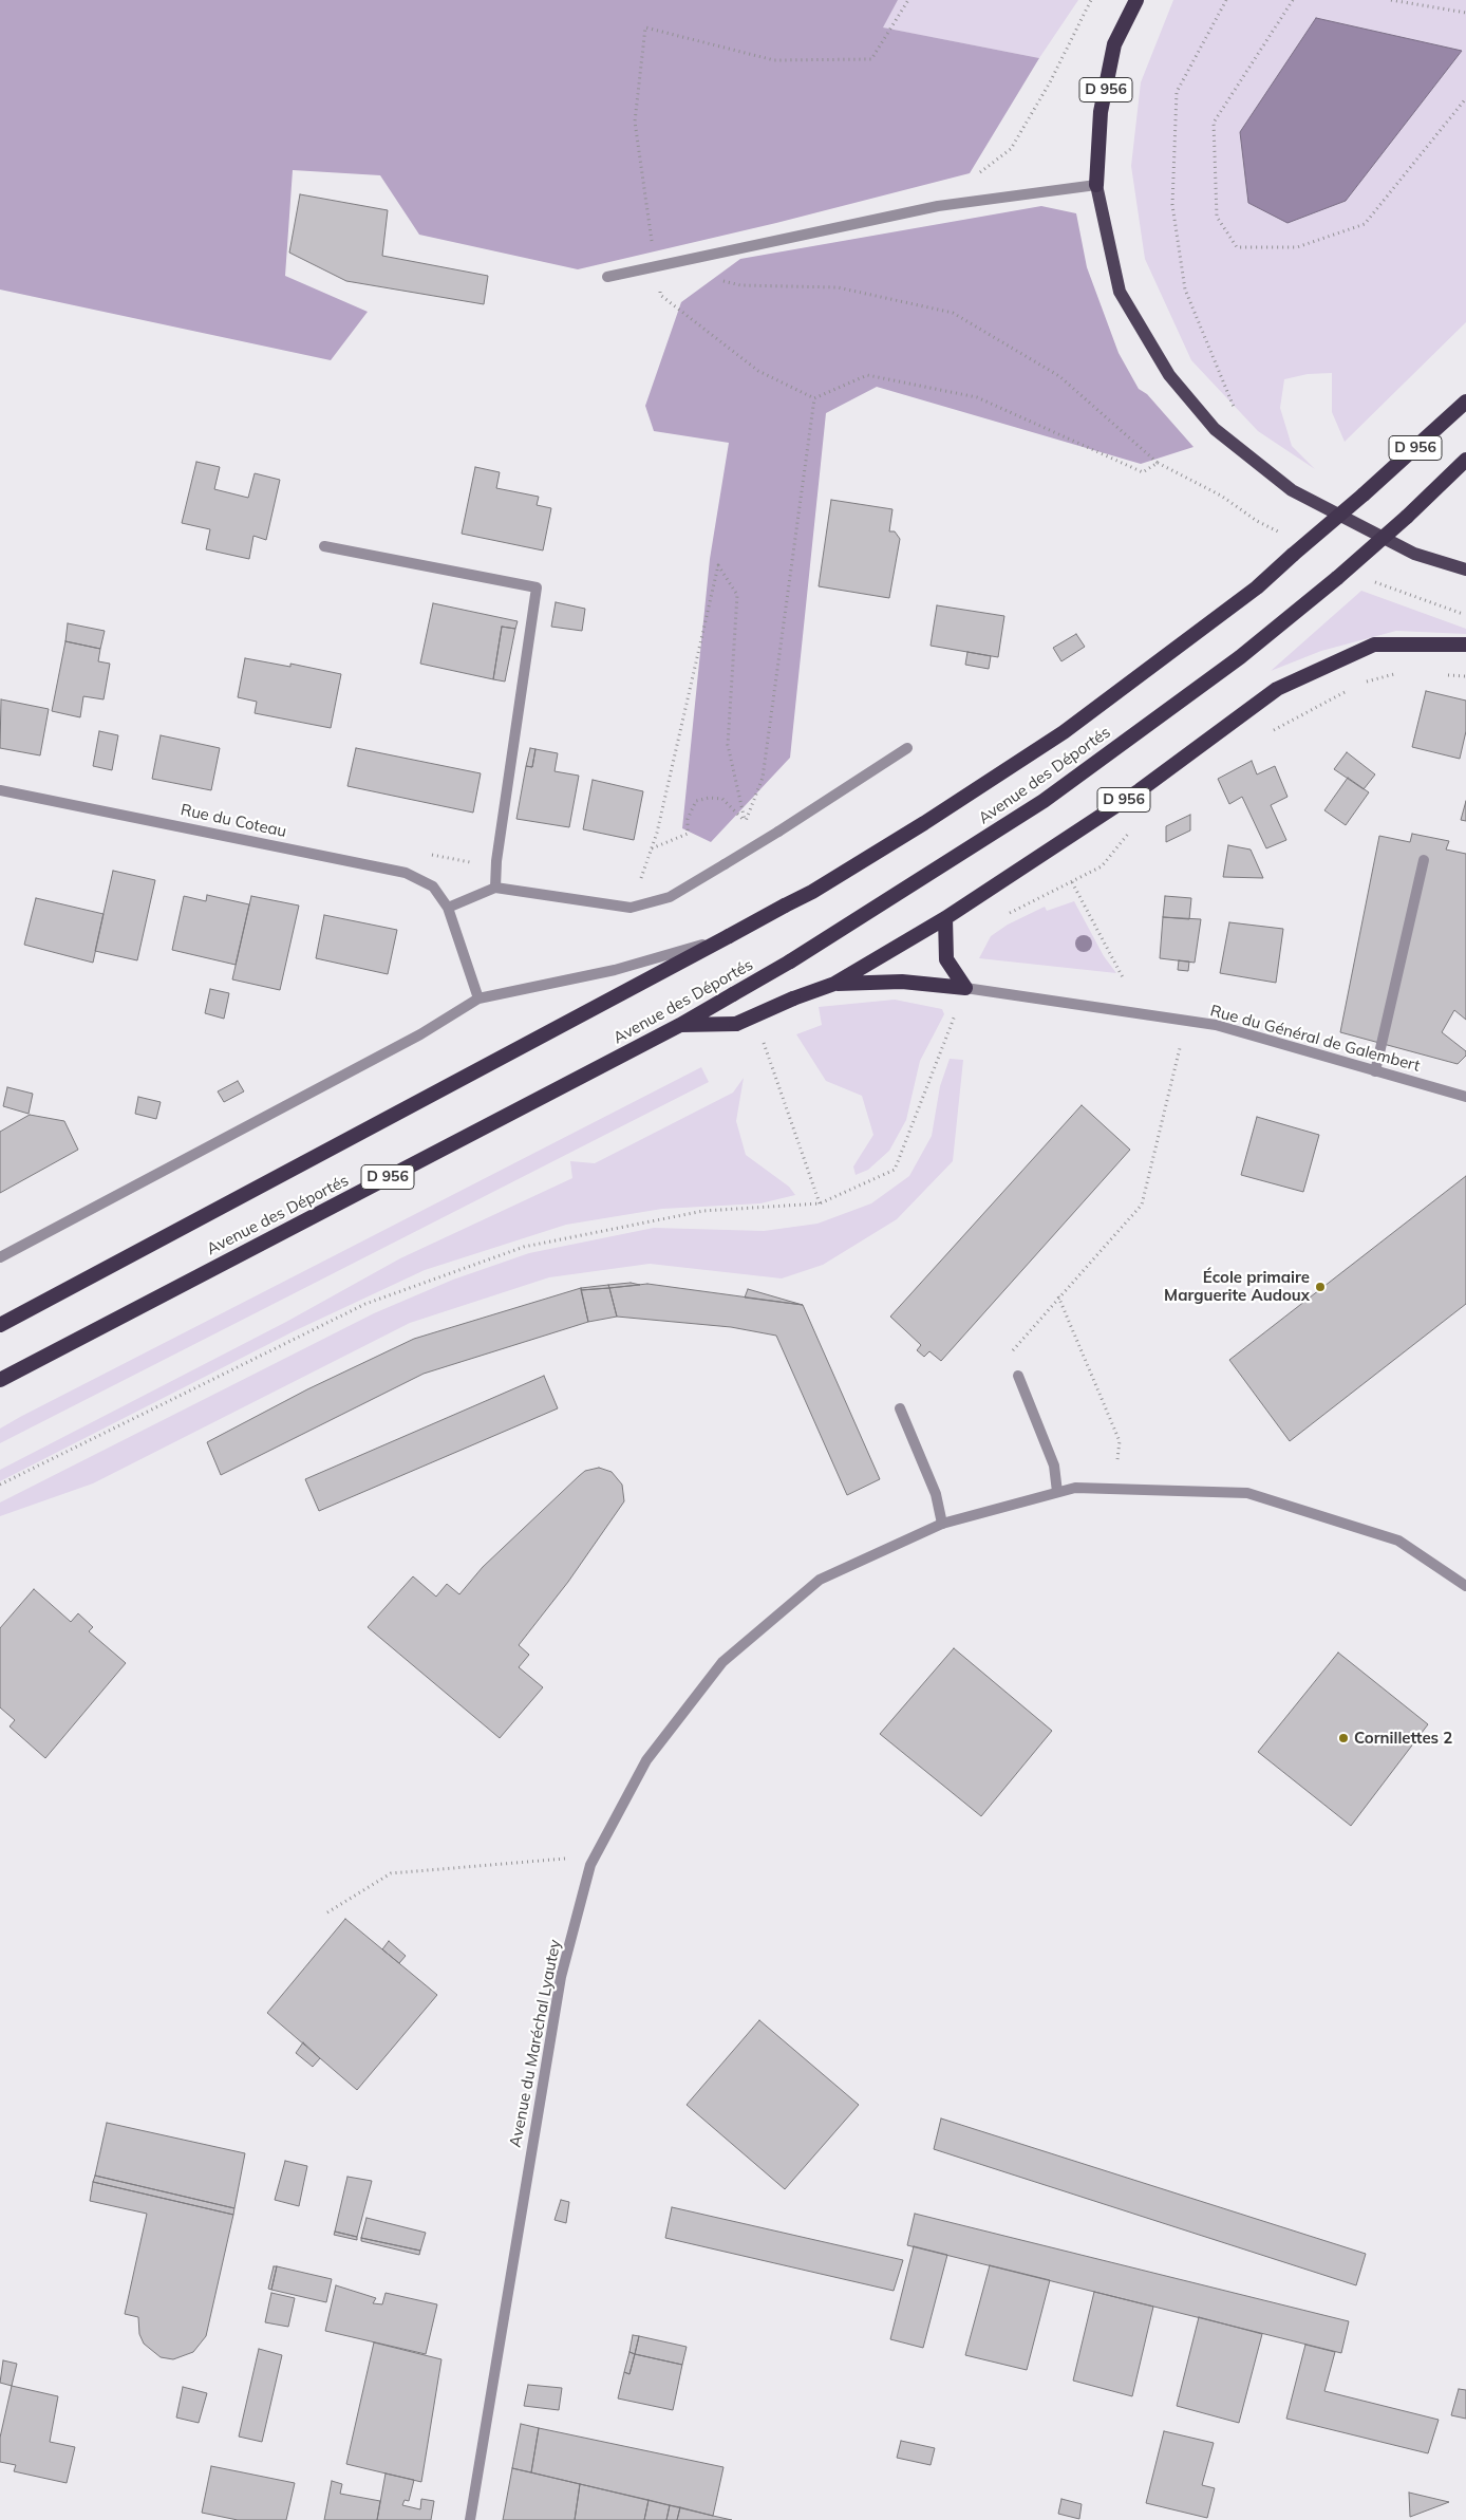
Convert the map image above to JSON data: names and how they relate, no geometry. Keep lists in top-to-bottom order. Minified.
{"streets":{"highway":["D 956","Avenue des Déportés"],"street":["Rue du Coteau","Rue du Général de Galembert","Avenue du Maréchal Lyautey"]},"crossings":[["D 956","Avenue des Déportés"],["Avenue des Déportés","Rue du Coteau"]],"places":["École primaire Marguerite Audoux","Cornillettes 2"]}
